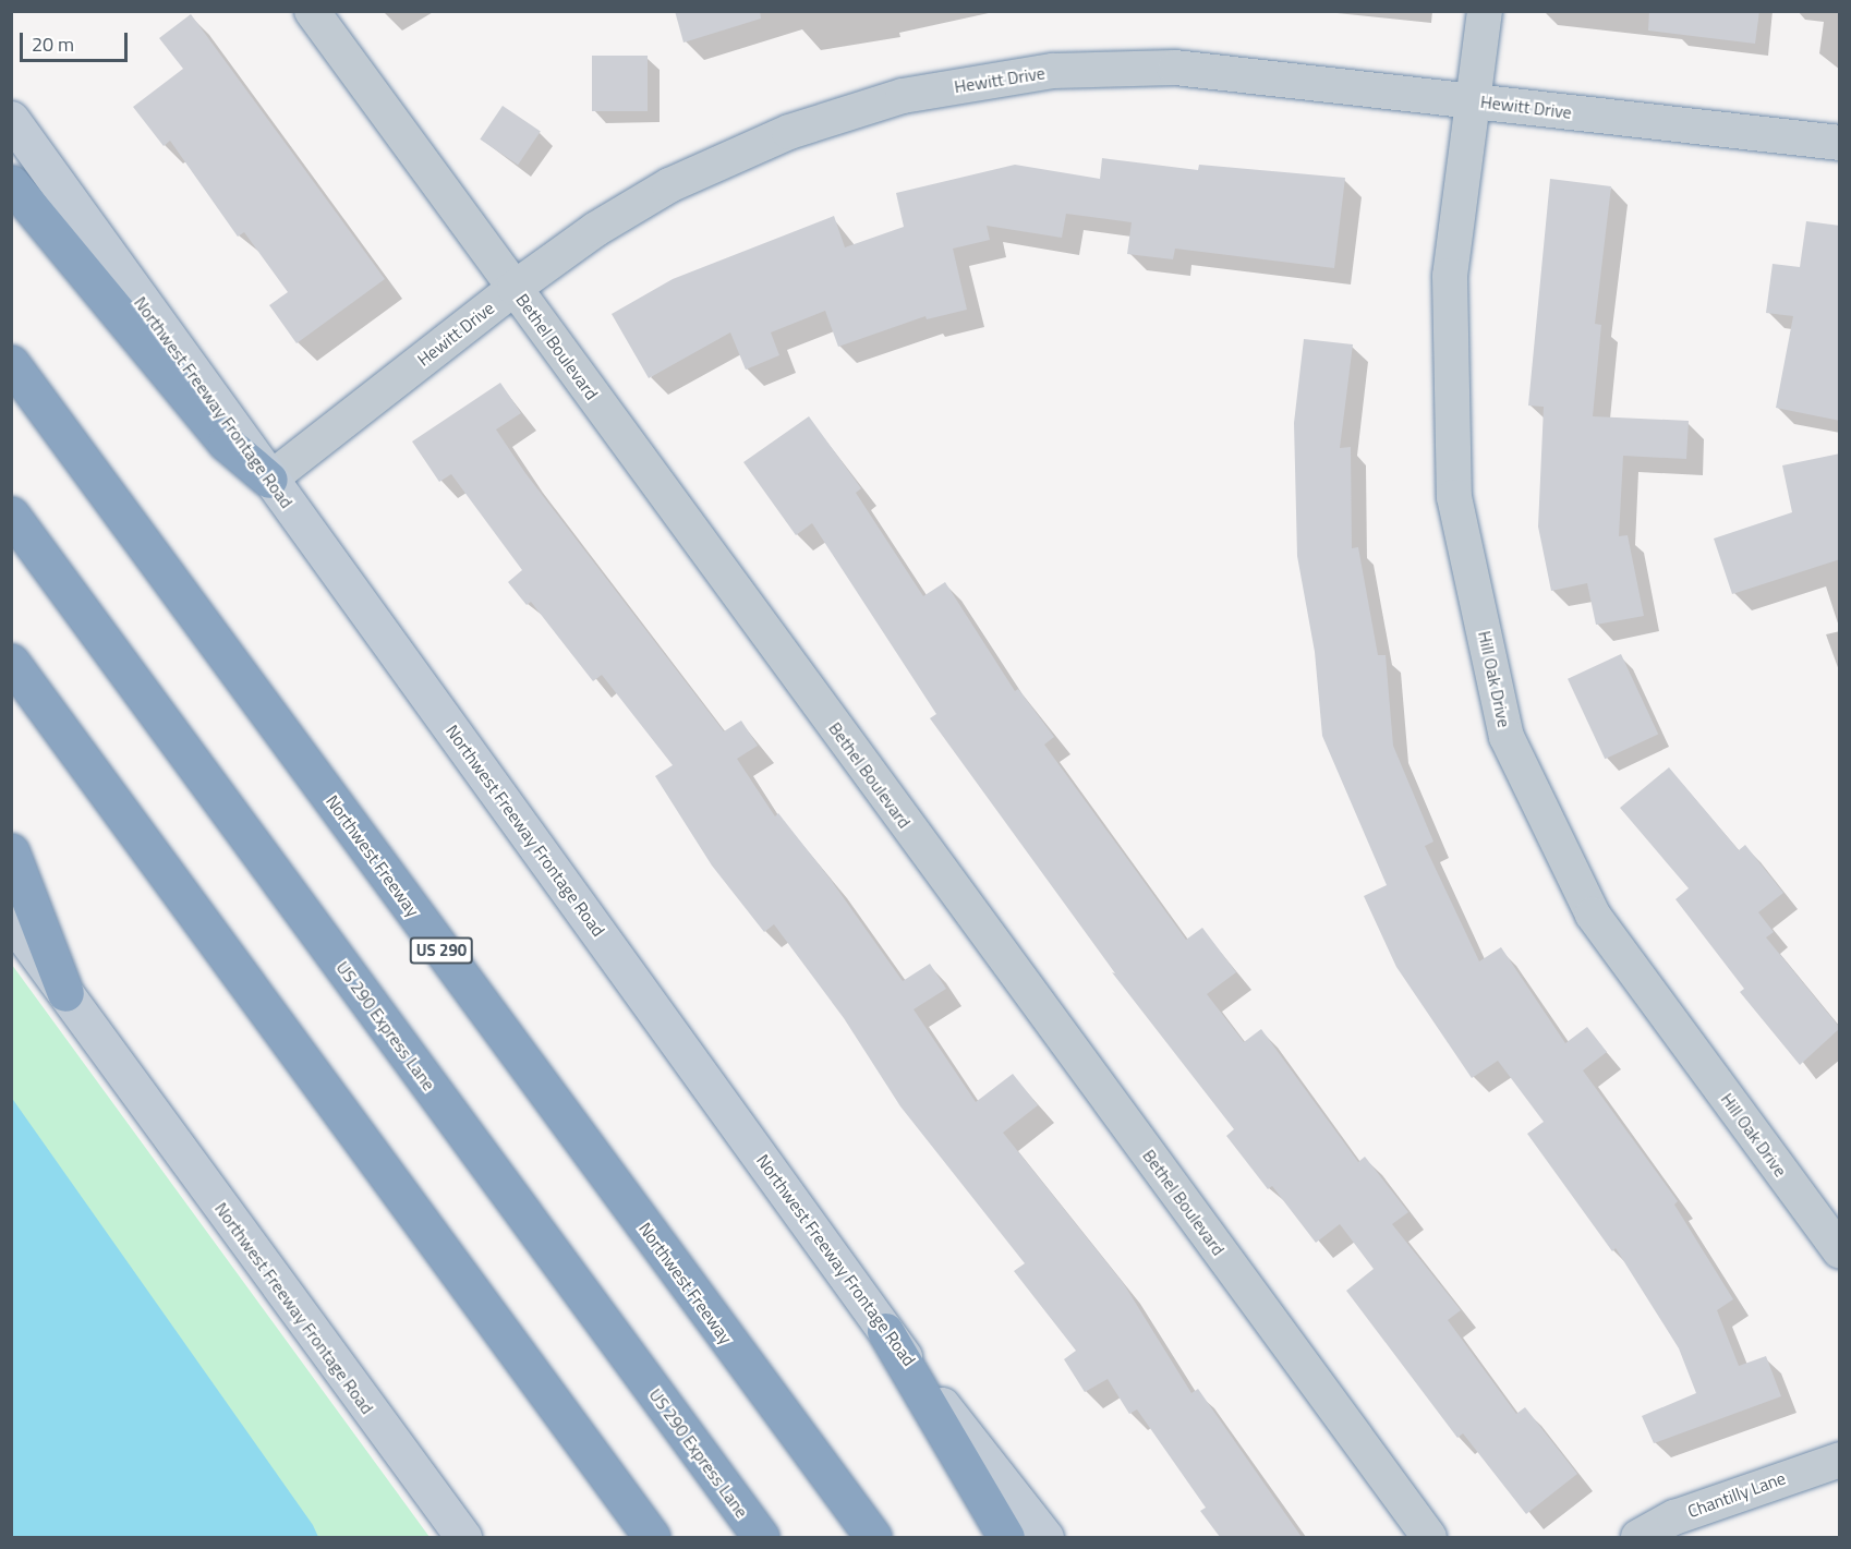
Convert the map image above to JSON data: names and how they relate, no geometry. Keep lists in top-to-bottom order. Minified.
{"streets":{"highway":["Northwest Freeway","US 290","US 290 Express Lane"],"main road":["Northwest Freeway Frontage Road"],"street":["Hewitt Drive","Bethel Boulevard","Hill Oak Drive","Chantilly Lane"]},"crossings":[["Hewitt Drive","Bethel Boulevard"],["Hewitt Drive","Northwest Freeway Frontage Road"],["Hewitt Drive","Hill Oak Drive"]],"scale_bar":"20 m"}
